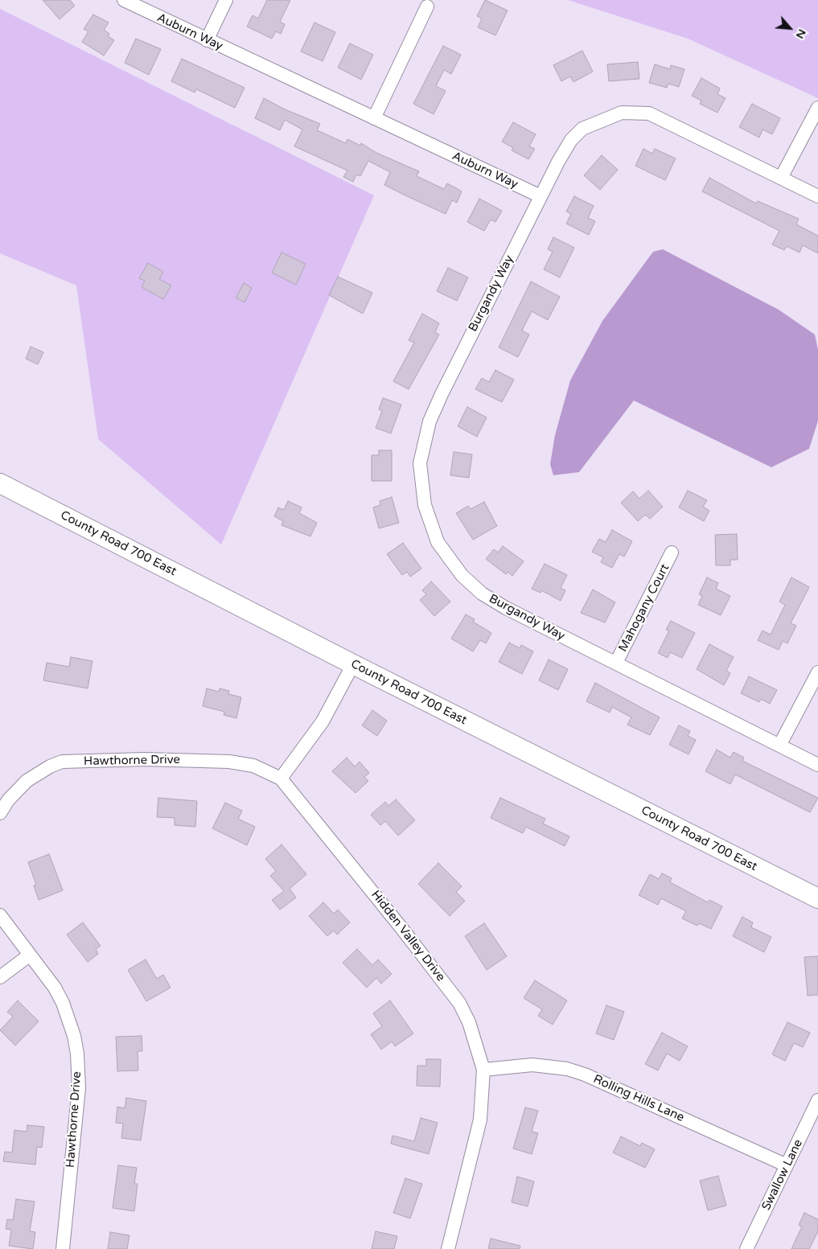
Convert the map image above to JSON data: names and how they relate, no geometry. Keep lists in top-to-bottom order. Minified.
{"streets":{"main road":["County Road 700 East"],"street":["Auburn Way","Burgandy Way","Mahogany Court","Hawthorne Drive","Hidden Valley Drive","Rolling Hills Lane","Swallow Lane"]},"crossings":[["Auburn Way","Burgandy Way"],["Burgandy Way","Mahogany Court"],["Hawthorne Drive","Hidden Valley Drive"],["Hidden Valley Drive","Rolling Hills Lane"],["Rolling Hills Lane","Swallow Lane"]],"north":"bottom right"}
